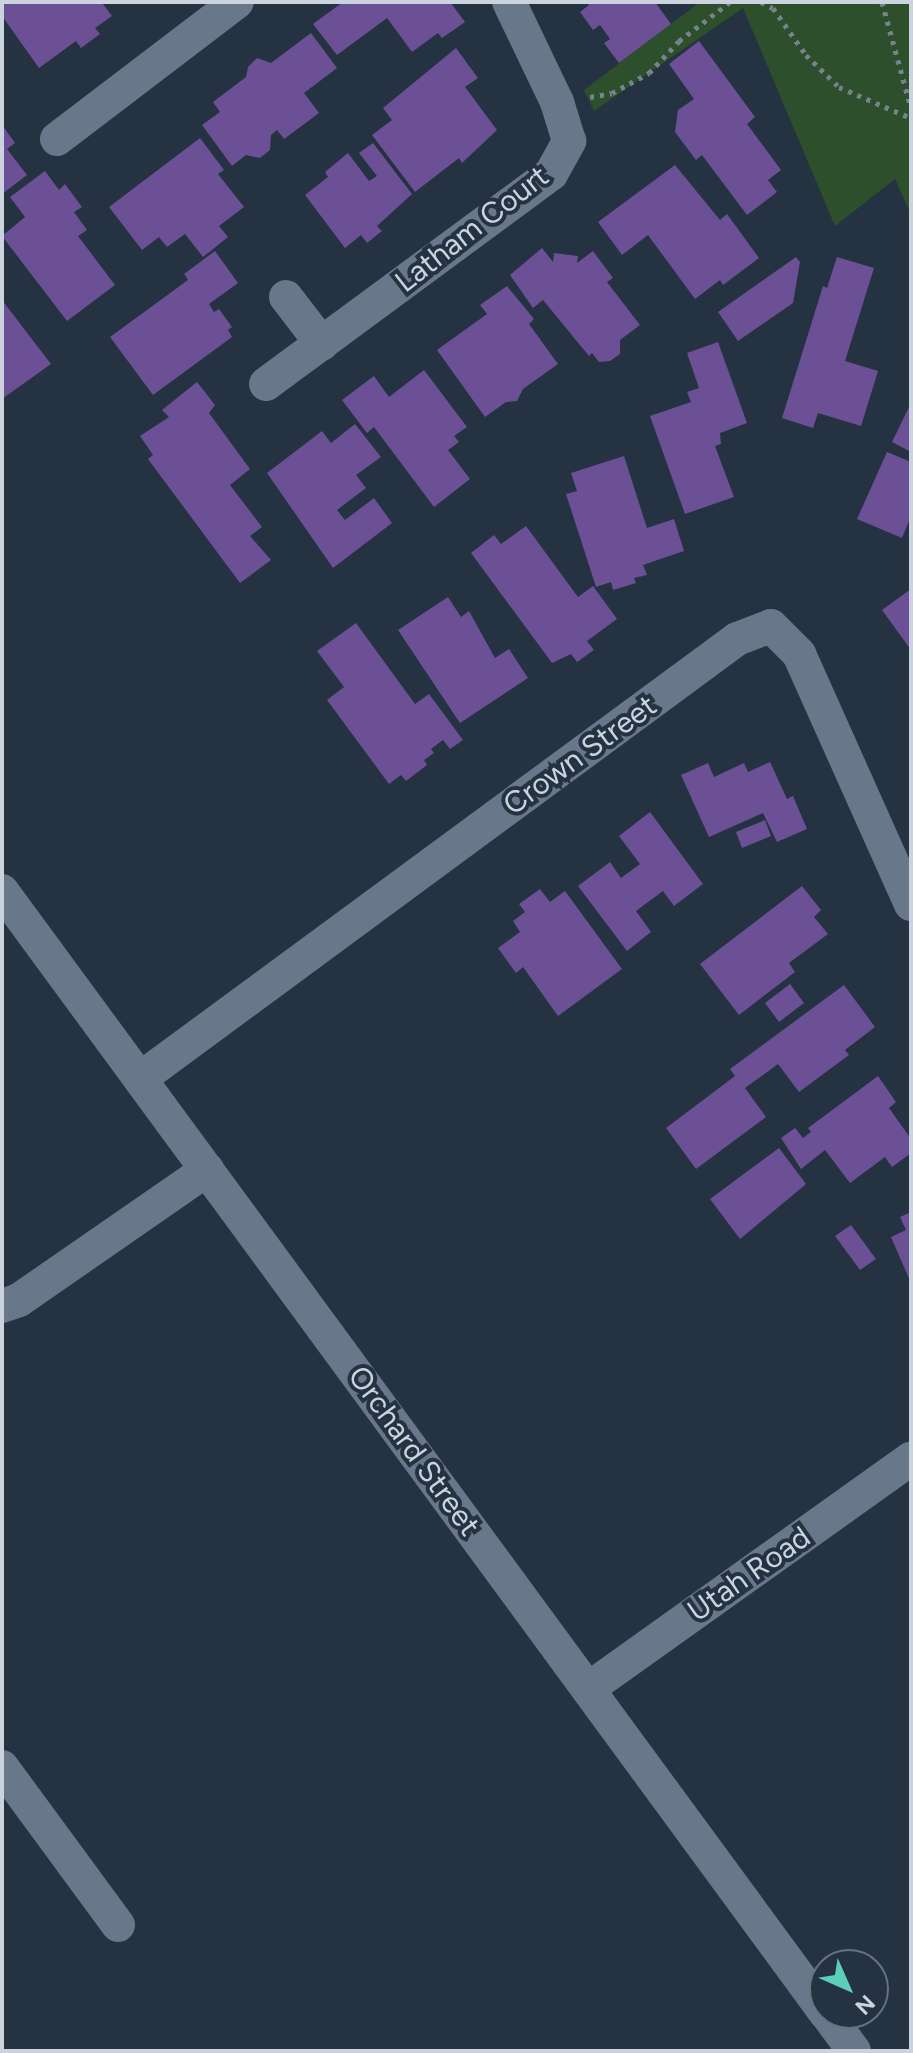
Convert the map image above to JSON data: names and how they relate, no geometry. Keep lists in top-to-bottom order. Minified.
{"streets":{"street":["Latham Court","Crown Street","Orchard Street","Utah Road"]},"crossings":[["Crown Street","Orchard Street"],["Orchard Street","Utah Road"]],"north":"bottom right"}
